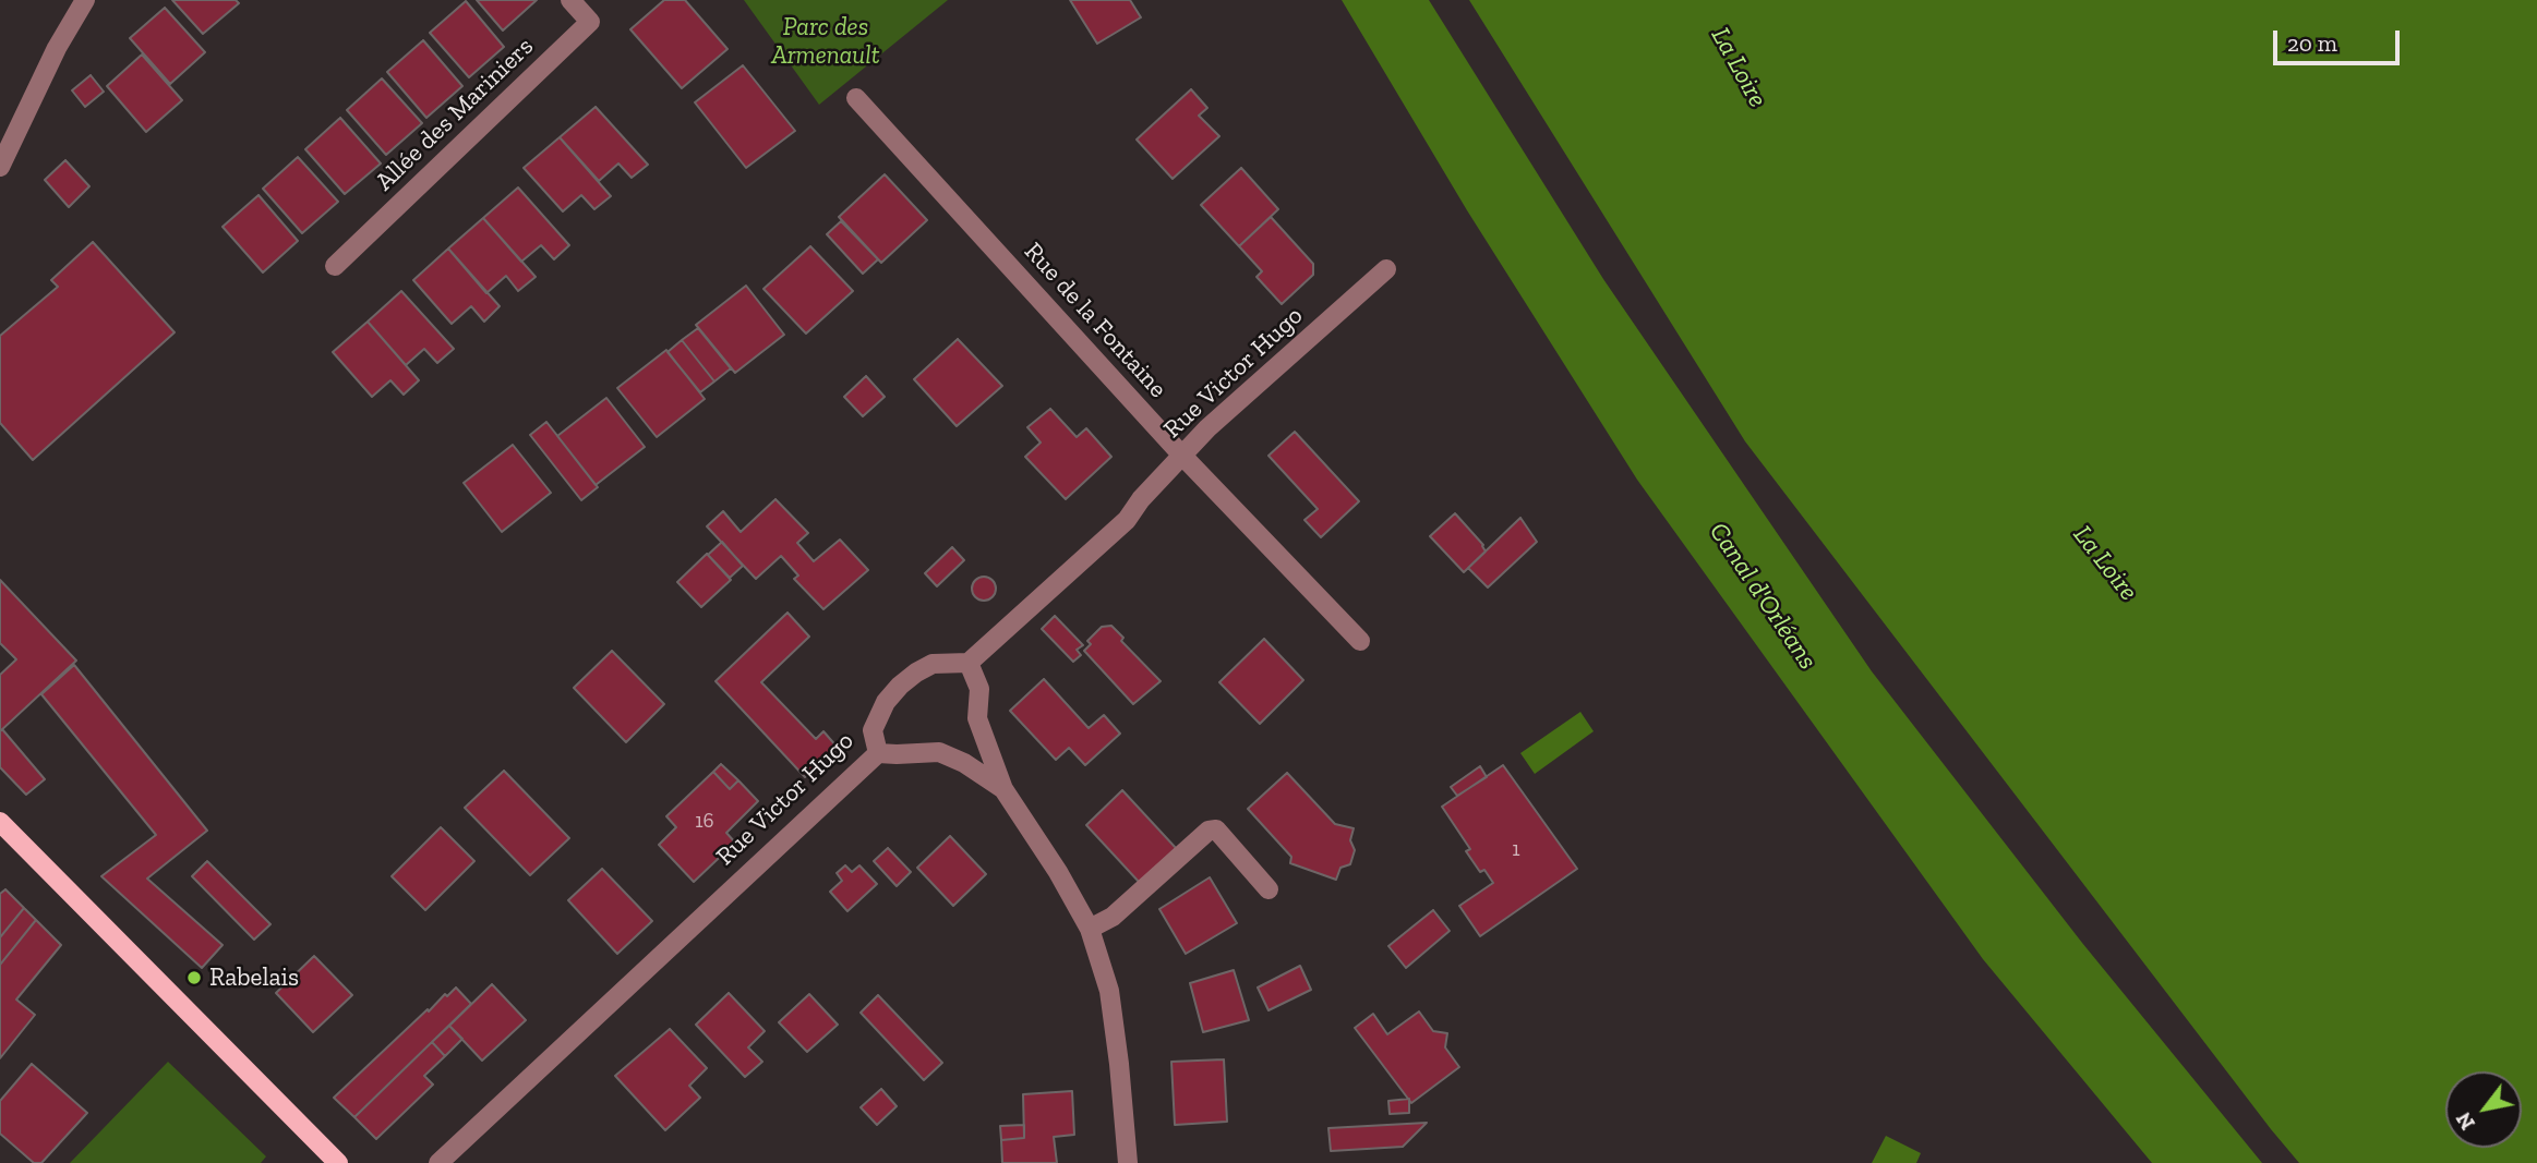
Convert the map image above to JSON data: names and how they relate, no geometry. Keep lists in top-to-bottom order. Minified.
{"streets":{"street":["Allée des Mariniers","Rue de la Fontaine","Rue Victor Hugo"]},"crossings":[["Rue de la Fontaine","Rue Victor Hugo"]],"water":["La Loire","Canal d'Orléans"],"parks":["Parc des Armenault"],"places":["Rabelais"],"house_numbers":["16","1"],"scale_bar":"20 m","north":"bottom left"}
